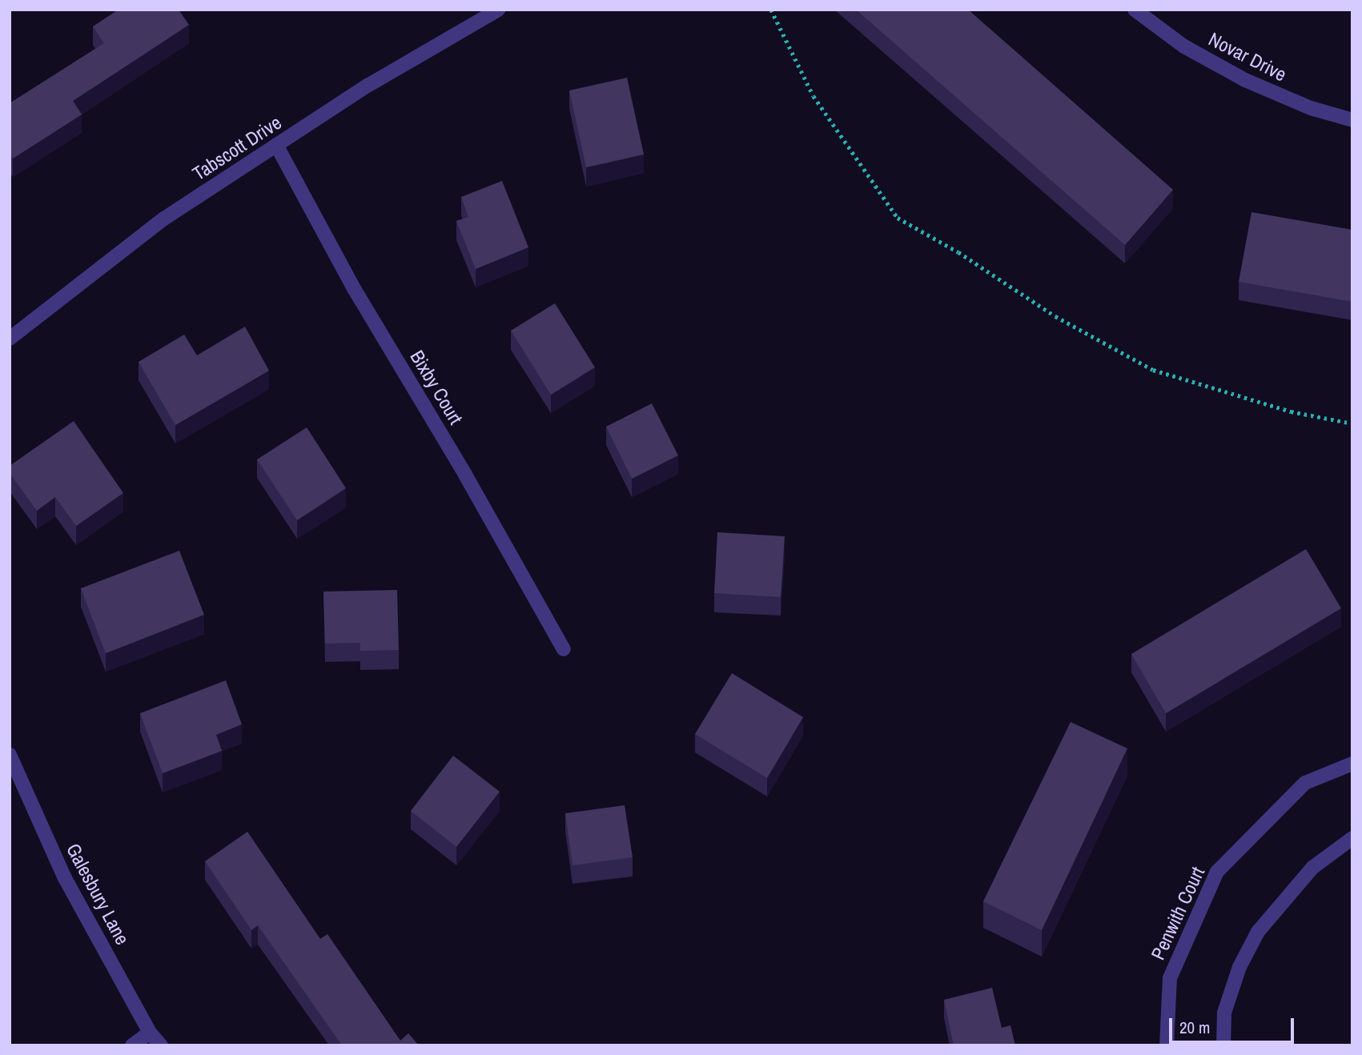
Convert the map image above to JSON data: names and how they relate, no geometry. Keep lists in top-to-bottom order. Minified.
{"streets":{"street":["Novar Drive","Tabscott Drive","Bixby Court","Galesbury Lane","Penwith Court"]},"crossings":[["Tabscott Drive","Bixby Court"]],"scale_bar":"20 m"}
